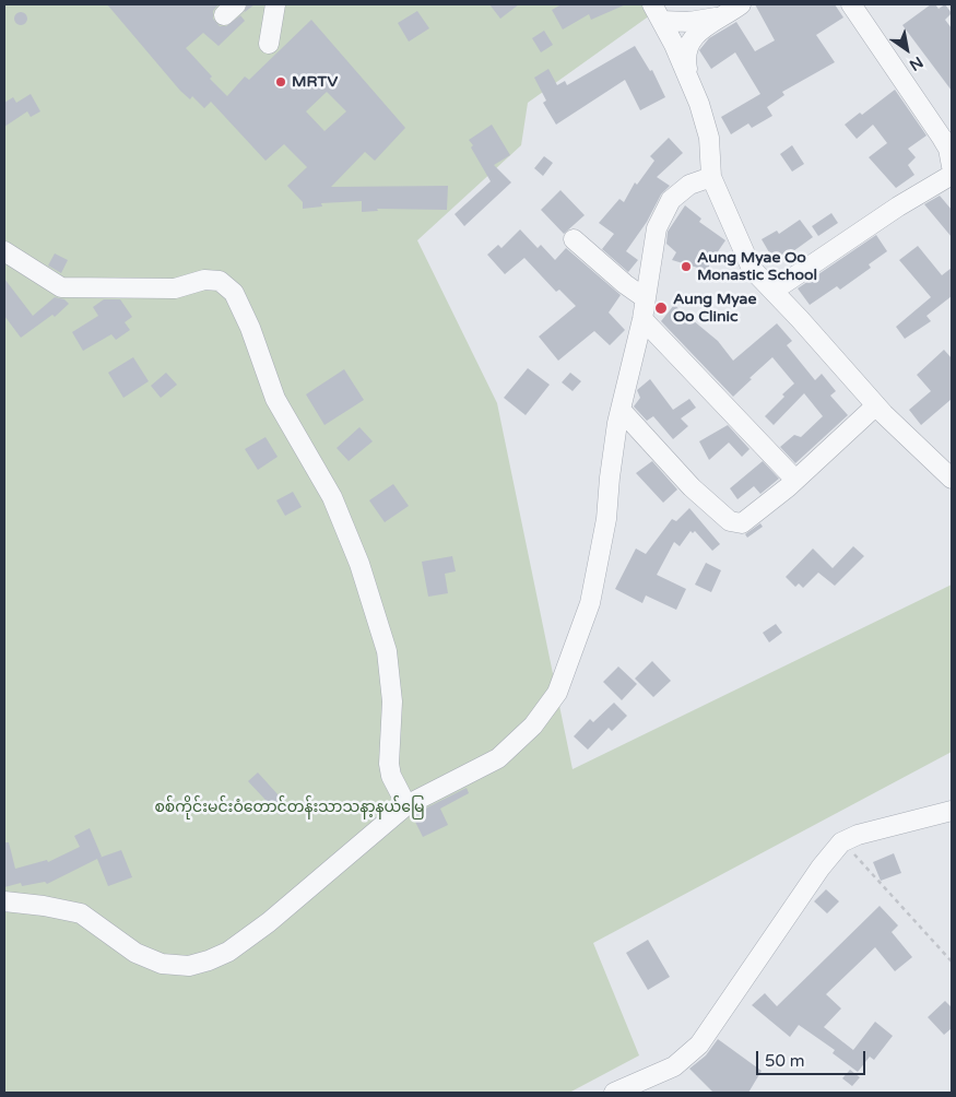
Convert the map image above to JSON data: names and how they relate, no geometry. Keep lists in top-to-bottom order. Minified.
{"parks":["စစ်ကိုင်းမင်းဝံတောင်တန်းသာသနာ့နယ်မြေ"],"places":["MRTV","Aung Myae Oo Monastic School","Aung Myae Oo Clinic"],"scale_bar":"50 m","north":"bottom right"}
